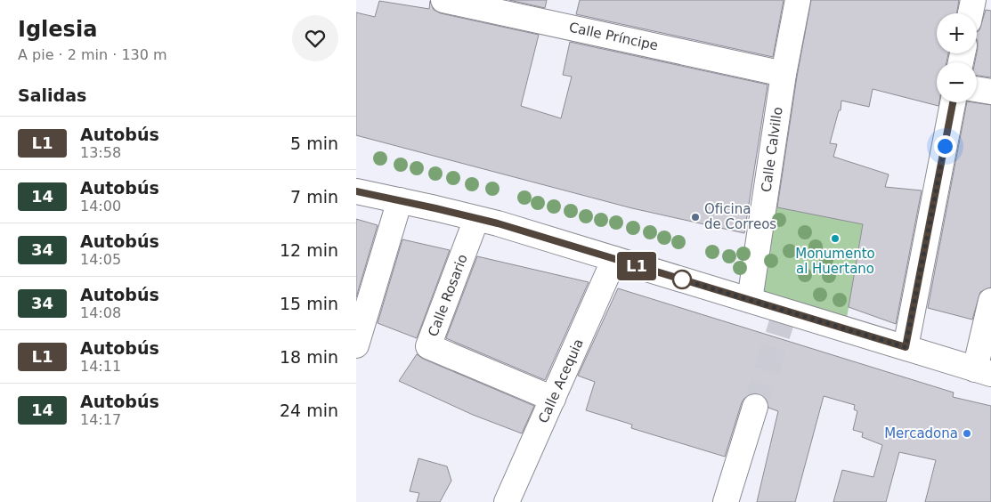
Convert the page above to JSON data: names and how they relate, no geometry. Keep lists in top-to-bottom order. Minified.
{"streets":{"street":["Calle Príncipe","Calle Calvillo","Calle Rosario","Calle Acequia"]},"crossings":[["Calle Príncipe","Calle Calvillo"],["Calle Rosario","Calle Acequia"]],"places":["Oficina de Correos","Monumento al Huertano","Mercadona"],"lines":["bus line L1"],"page":{"heading":[["Iglesia","A pie · 2 min · 130 m"],"Salidas"],"on_map":"L1","map_buttons":["+","−"],"list":[{"mark":"L1","name":"Autobús","note":"13:58","value":"5 min"},{"mark":"14","name":"Autobús","note":"14:00","value":"7 min"},{"mark":"34","name":"Autobús","note":"14:05","value":"12 min"},{"mark":"34","name":"Autobús","note":"14:08","value":"15 min"},{"mark":"L1","name":"Autobús","note":"14:11","value":"18 min"},{"mark":"14","name":"Autobús","note":"14:17","value":"24 min"}]}}
